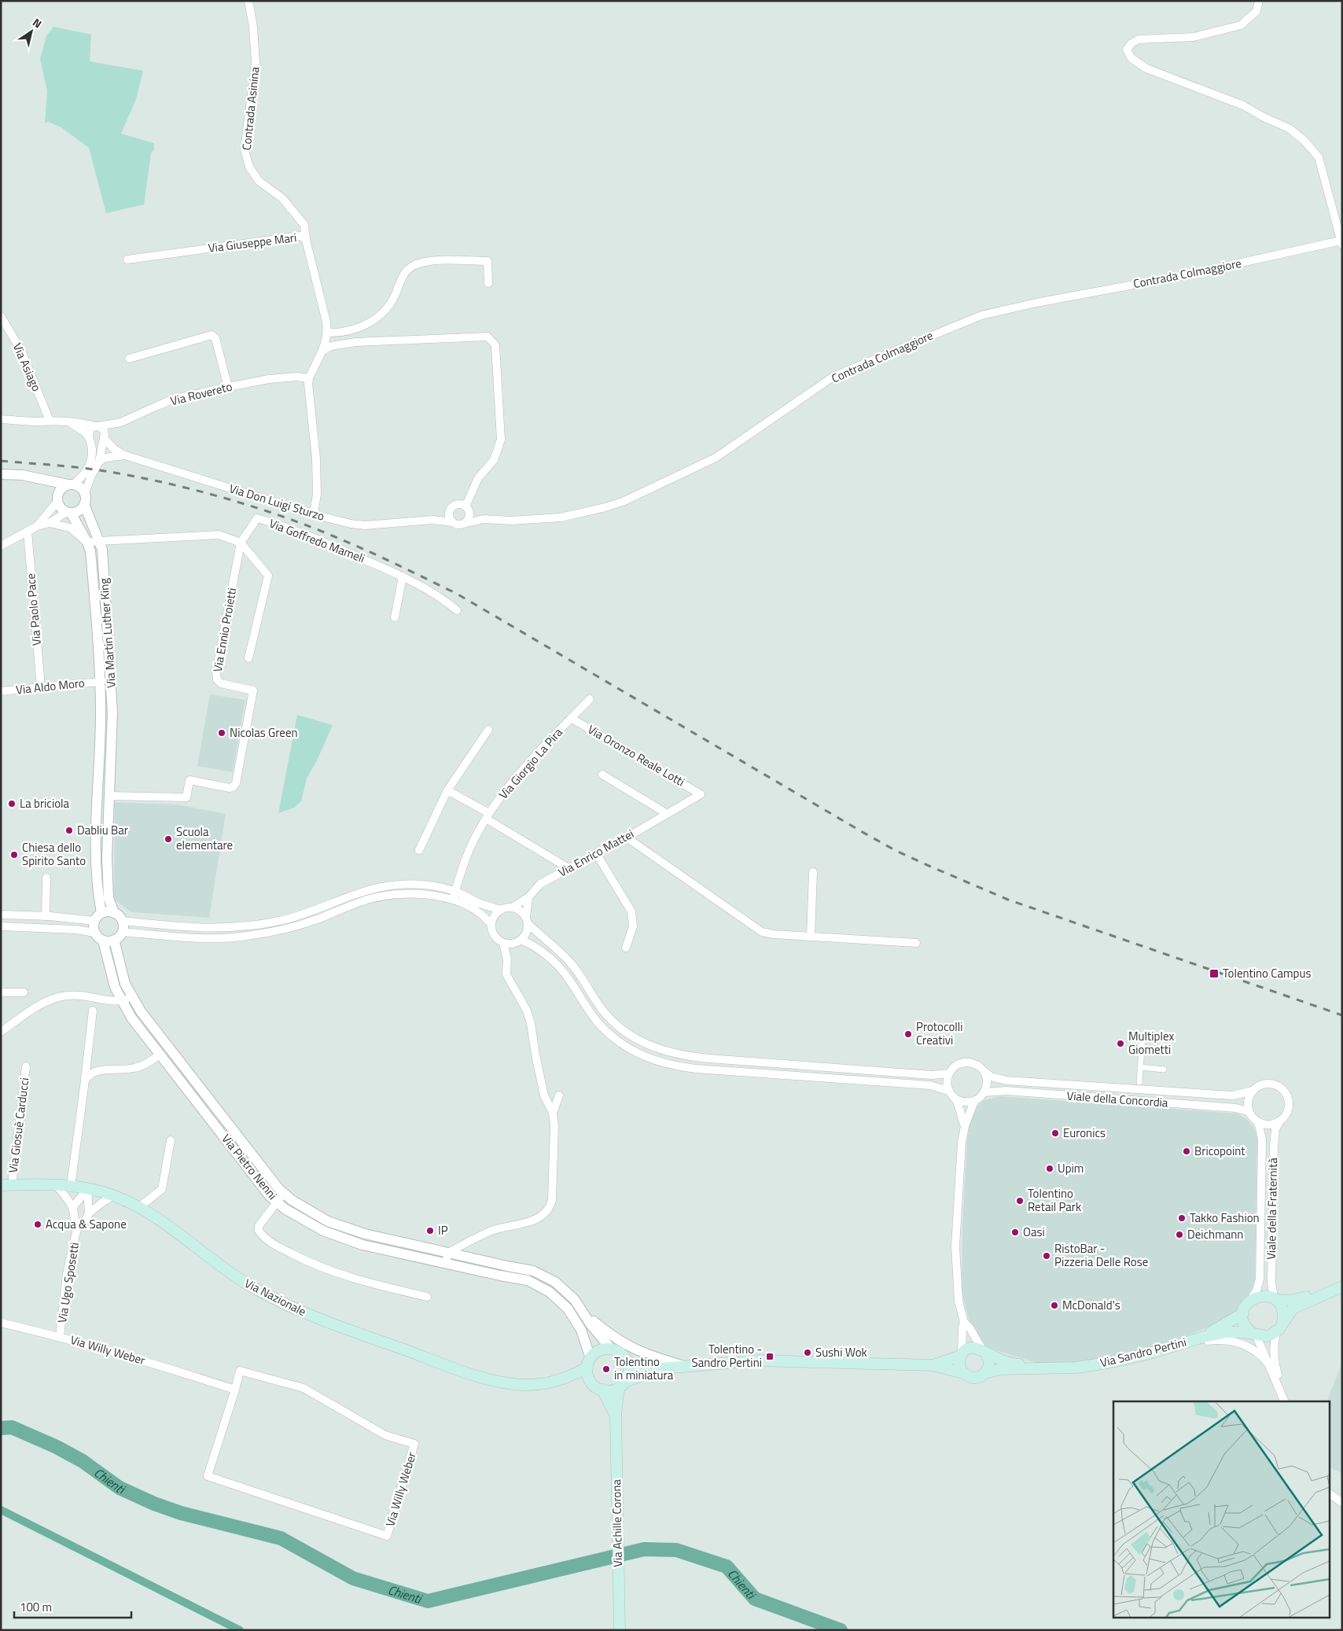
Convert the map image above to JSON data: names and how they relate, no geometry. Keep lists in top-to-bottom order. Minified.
{"streets":{"main road":["Via Nazionale","Via Sandro Pertini","Via Achille Corona"],"street":["Contrada Asinina","Via Giuseppe Mari","Contrada Colmaggiore","Via Asiago","Via Rovereto","Via Don Luigi Sturzo","Via Goffredo Mameli","Via Paolo Pace","Via Ennio Proietti","Via Martin Luther King","Via Aldo Moro","Via Oronzo Reale Lotti","Via Giorgio La Pira","Via Enrico Mattei","Viale della Concordia","Via Giosuè Carducci","Via Pietro Nenni","Viale della Fraternità","Via Ugo Sposetti","Via Willy Weber"]},"crossings":[["Contrada Asinina","Via Giuseppe Mari"],["Contrada Colmaggiore","Via Don Luigi Sturzo"],["Via Asiago","Via Rovereto"],["Via Goffredo Mameli","Via Ennio Proietti"],["Via Paolo Pace","Via Aldo Moro"],["Via Ennio Proietti","Via Martin Luther King"],["Via Martin Luther King","Via Aldo Moro"],["Via Martin Luther King","Via Pietro Nenni"],["Via Oronzo Reale Lotti","Via Giorgio La Pira"],["Via Oronzo Reale Lotti","Via Enrico Mattei"],["Viale della Concordia","Viale della Fraternità"],["Via Giosuè Carducci","Via Nazionale"],["Via Pietro Nenni","Via Nazionale"],["Via Pietro Nenni","Via Sandro Pertini"],["Via Pietro Nenni","Via Achille Corona"],["Viale della Fraternità","Via Sandro Pertini"],["Via Ugo Sposetti","Via Nazionale"],["Via Ugo Sposetti","Via Willy Weber"],["Via Nazionale","Via Sandro Pertini"],["Via Nazionale","Via Achille Corona"],["Via Sandro Pertini","Via Achille Corona"]],"water":["Chienti"],"places":{"other":["Nicolas Green","La briciola","Dabliu Bar","Scuola elementare","Chiesa dello Spirito Santo","Protocolli Creativi","Multiplex Giometti","Euronics","Bricopoint","Upim","Tolentino Retail Park","Takko Fashion","Acqua & Sapone","IP","Oasi","Deichmann","RistoBar - Pizzeria Delle Rose","McDonald's","Sushi Wok","Tolentino in miniatura"],"transit":["Tolentino Campus","Tolentino - Sandro Pertini"]},"scale_bar":"100 m","north":"top right"}
